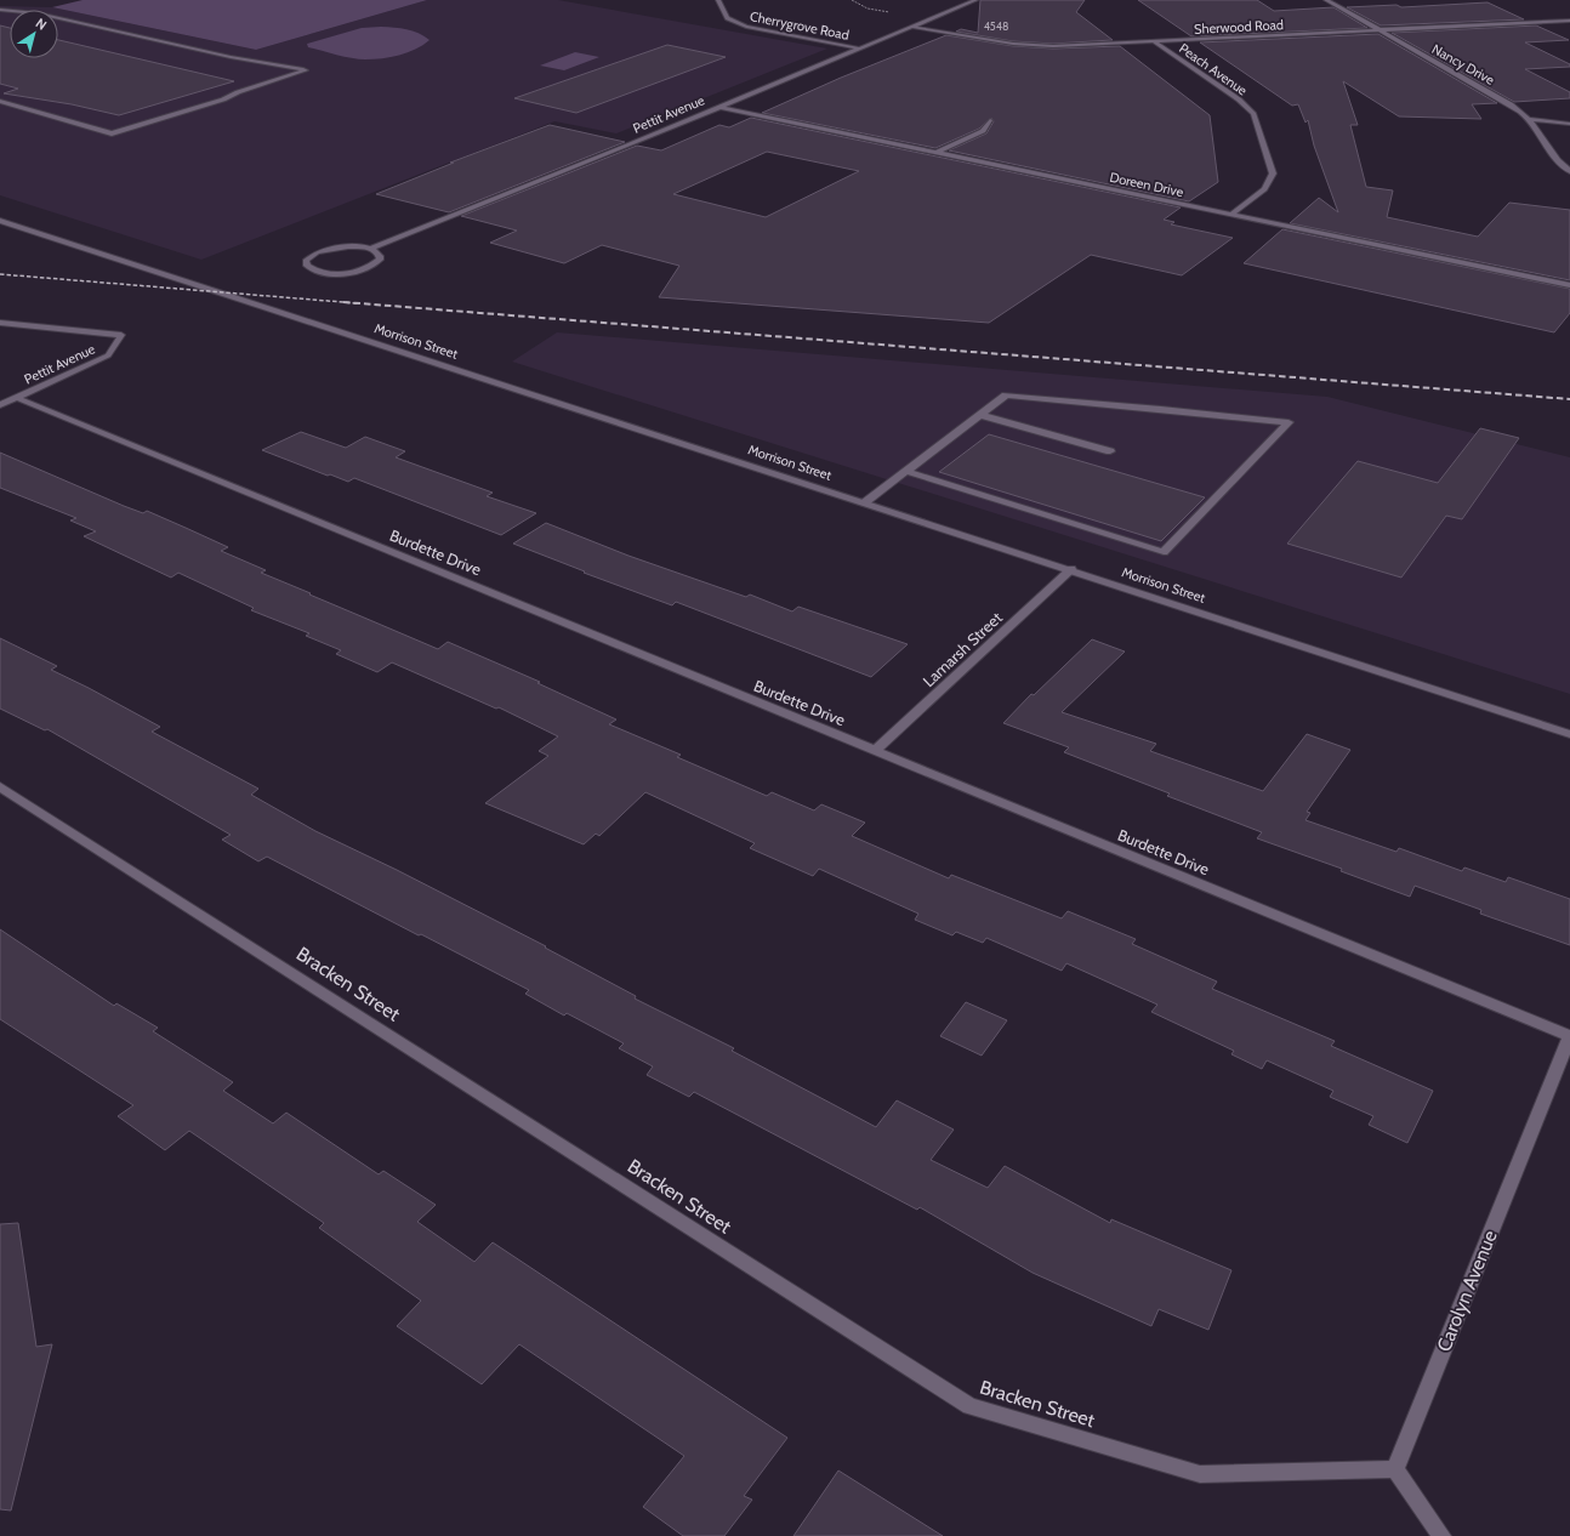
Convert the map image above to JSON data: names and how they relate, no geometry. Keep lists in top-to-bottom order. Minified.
{"streets":{"street":["Cherrygrove Road","Sherwood Road","Nancy Drive","Peach Avenue","Pettit Avenue","Doreen Drive","Morrison Street","Burdette Drive","Lamarsh Street","Bracken Street","Carolyn Avenue"]},"crossings":[["Cherrygrove Road","Pettit Avenue"],["Sherwood Road","Nancy Drive"],["Sherwood Road","Peach Avenue"],["Sherwood Road","Pettit Avenue"],["Peach Avenue","Doreen Drive"],["Pettit Avenue","Doreen Drive"],["Pettit Avenue","Burdette Drive"],["Morrison Street","Lamarsh Street"],["Burdette Drive","Lamarsh Street"],["Burdette Drive","Carolyn Avenue"],["Bracken Street","Carolyn Avenue"]],"house_numbers":["4548"],"north":"top right"}
